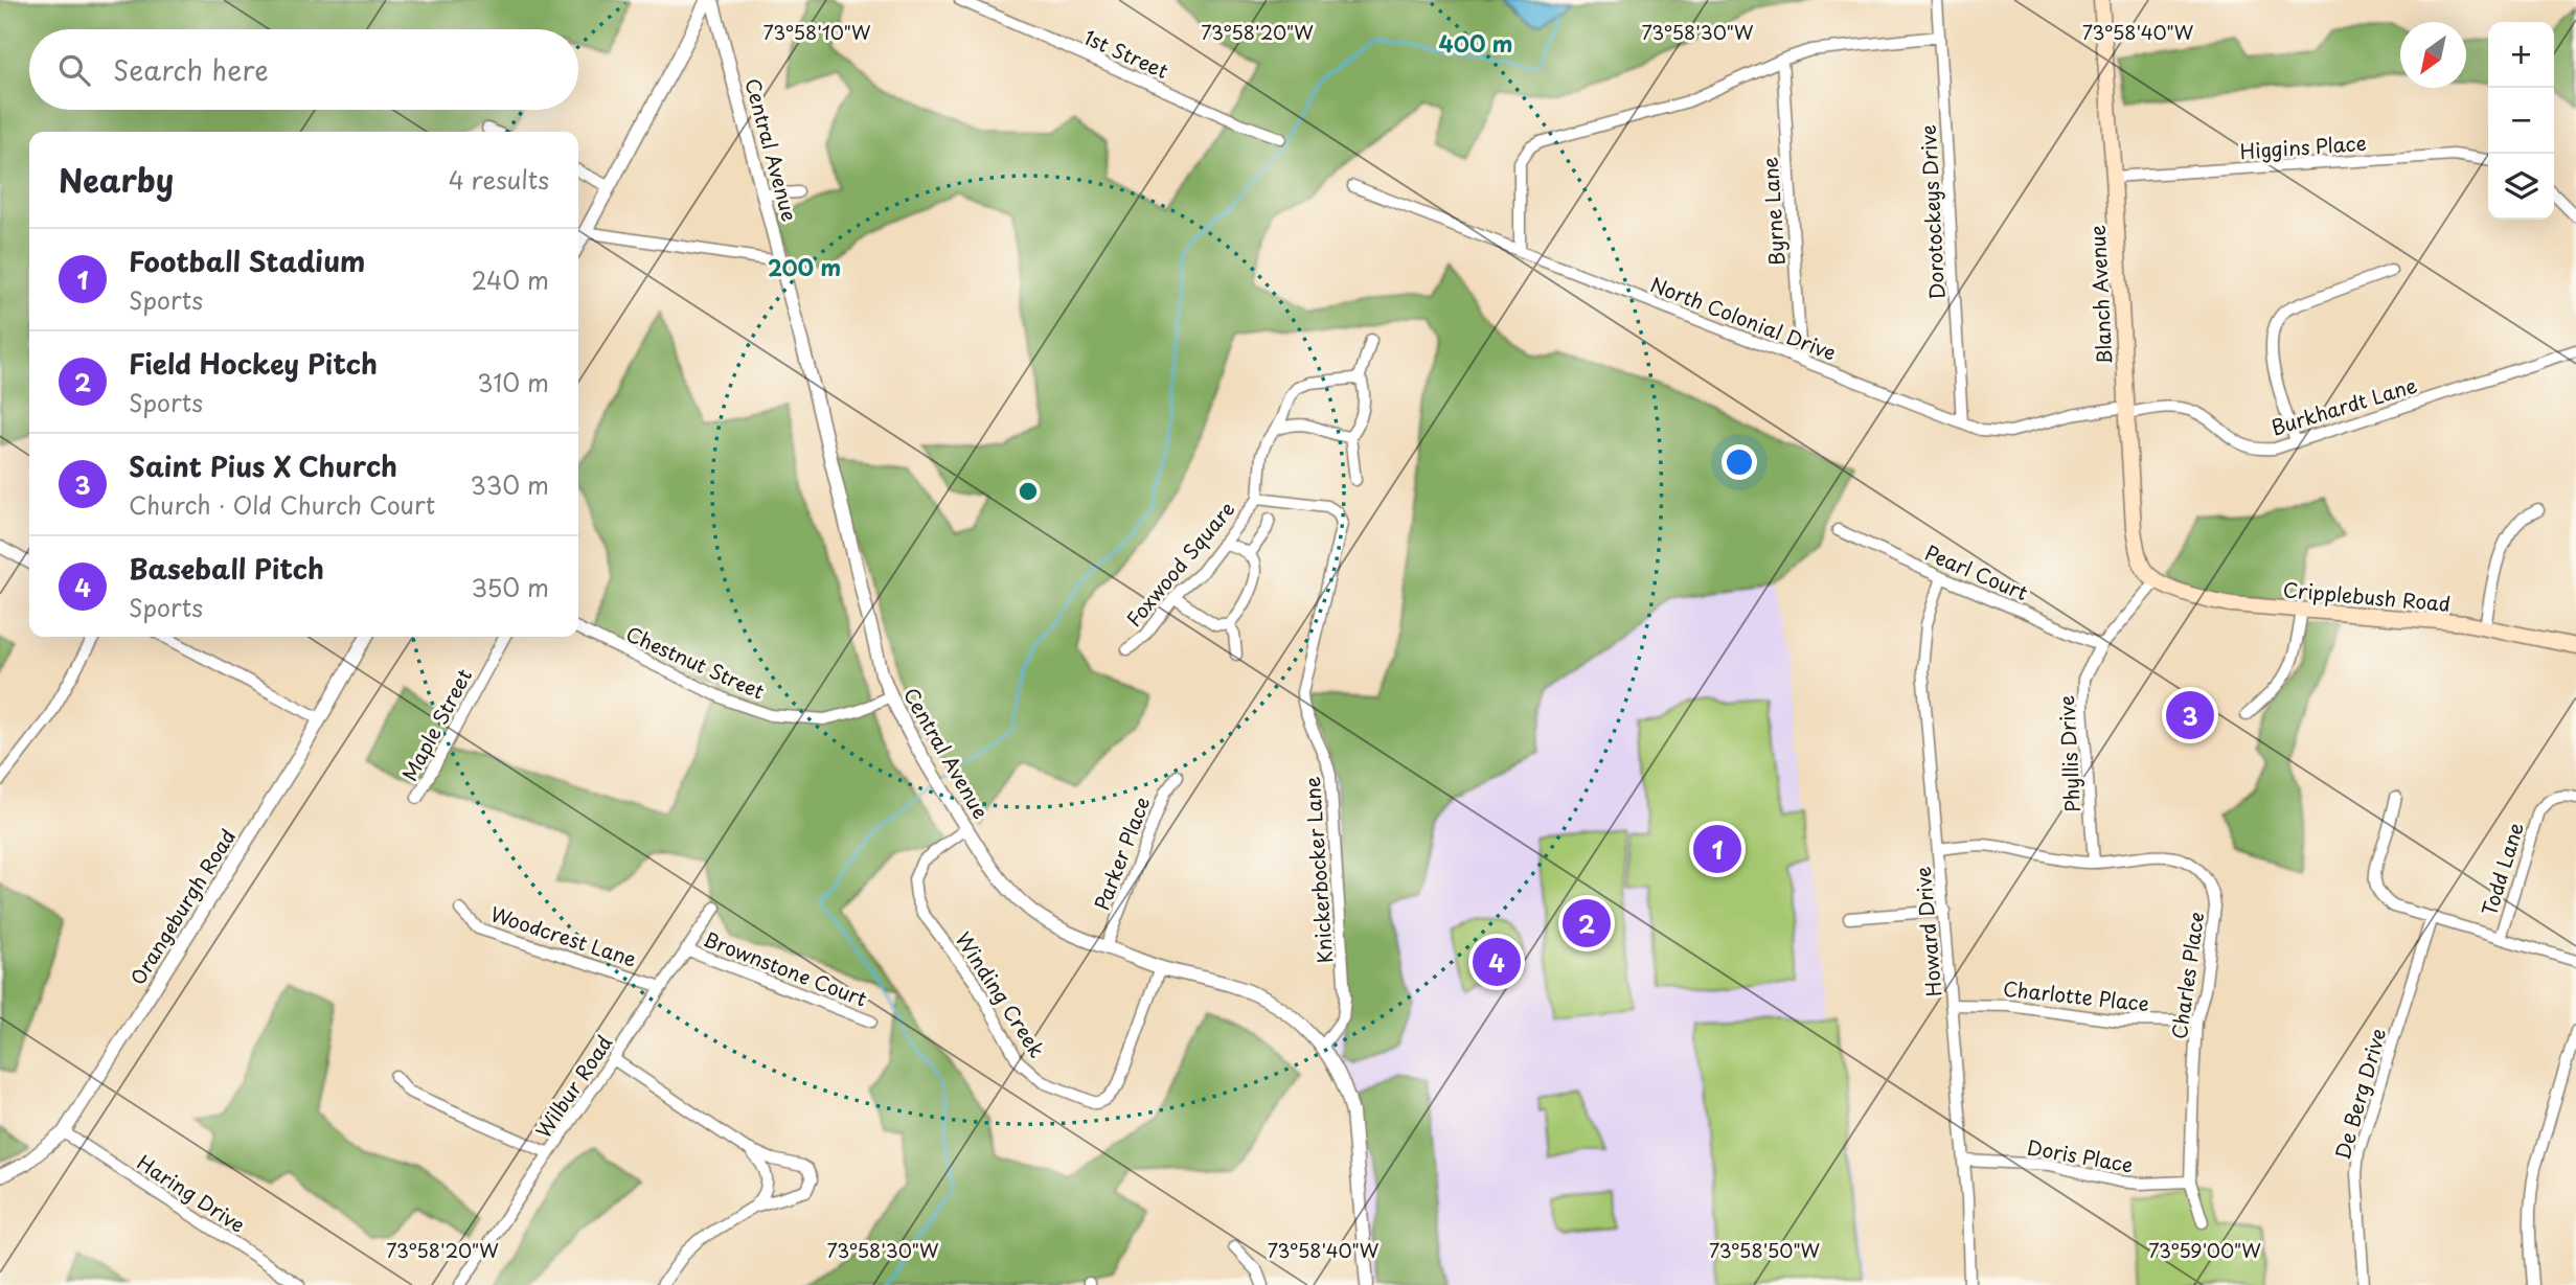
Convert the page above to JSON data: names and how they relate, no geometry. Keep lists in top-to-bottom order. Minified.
{"streets":{"main road":["Blanch Avenue","Cripplebush Road"],"street":["1st Street","Higgins Place","Central Avenue","Byrne Lane","Dorotockeys Drive","North Colonial Drive","Burkhardt Lane","Foxwood Square","Pearl Court","Chestnut Street","Maple Street","Phyllis Drive","Parker Place","Todd Lane","Knickerbocker Lane","Orangeburgh Road","Howard Drive","Woodcrest Lane","Brownstone Court","Charles Place","Winding Creek","Charlotte Place","Wilbur Road","De Berg Drive","Doris Place","Haring Drive"]},"crossings":[["Higgins Place","Blanch Avenue"],["Central Avenue","Chestnut Street"],["Central Avenue","Parker Place"],["Central Avenue","Knickerbocker Lane"],["Central Avenue","Winding Creek"],["Byrne Lane","North Colonial Drive"],["Dorotockeys Drive","North Colonial Drive"],["Blanch Avenue","North Colonial Drive"],["Blanch Avenue","Burkhardt Lane"],["Blanch Avenue","Cripplebush Road"],["Blanch Avenue","Phyllis Drive"],["North Colonial Drive","Burkhardt Lane"],["Foxwood Square","Knickerbocker Lane"],["Pearl Court","Phyllis Drive"],["Pearl Court","Howard Drive"],["Cripplebush Road","Phyllis Drive"],["Phyllis Drive","Charles Place"],["Orangeburgh Road","Haring Drive"],["Howard Drive","Charles Place"],["Howard Drive","Charlotte Place"],["Howard Drive","Doris Place"],["Woodcrest Lane","Wilbur Road"],["Brownstone Court","Wilbur Road"],["Charles Place","Charlotte Place"],["Charles Place","Doris Place"]],"north":"bottom left","page":{"map_buttons":["+","−"],"search":"Search here","heading":["Nearby","4 results"],"list":[{"mark":"1","name":"Football Stadium","note":"Sports","value":"240 m"},{"mark":"2","name":"Field Hockey Pitch","note":"Sports","value":"310 m"},{"mark":"3","name":"Saint Pius X Church","note":"Church · Old Church Court","value":"330 m"},{"mark":"4","name":"Baseball Pitch","note":"Sports","value":"350 m"}],"pins":["3","1","2","4"]},"coordinates":["73°58'10\"W","73°58'20\"W","73°58'30\"W","73°58'40\"W","73°58'50\"W","73°59'00\"W"],"rings":["400 m","200 m"]}
